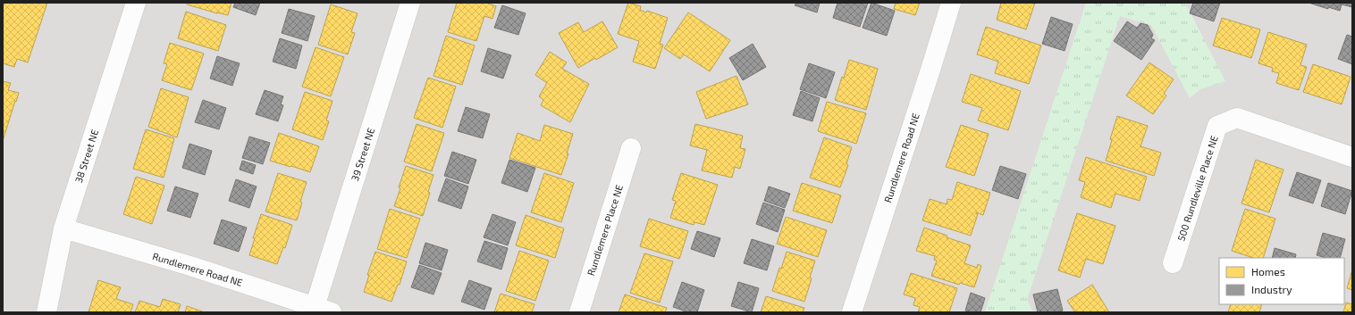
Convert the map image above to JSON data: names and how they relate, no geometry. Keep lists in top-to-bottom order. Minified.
{"streets":{"street":["39 Street NE","38 Street NE","Rundlemere Road NE","500 Rundleville Place NE","Rundlemere Place NE"]},"crossings":[["39 Street NE","Rundlemere Road NE"],["38 Street NE","Rundlemere Road NE"]],"legend":["Homes","Industry"]}
